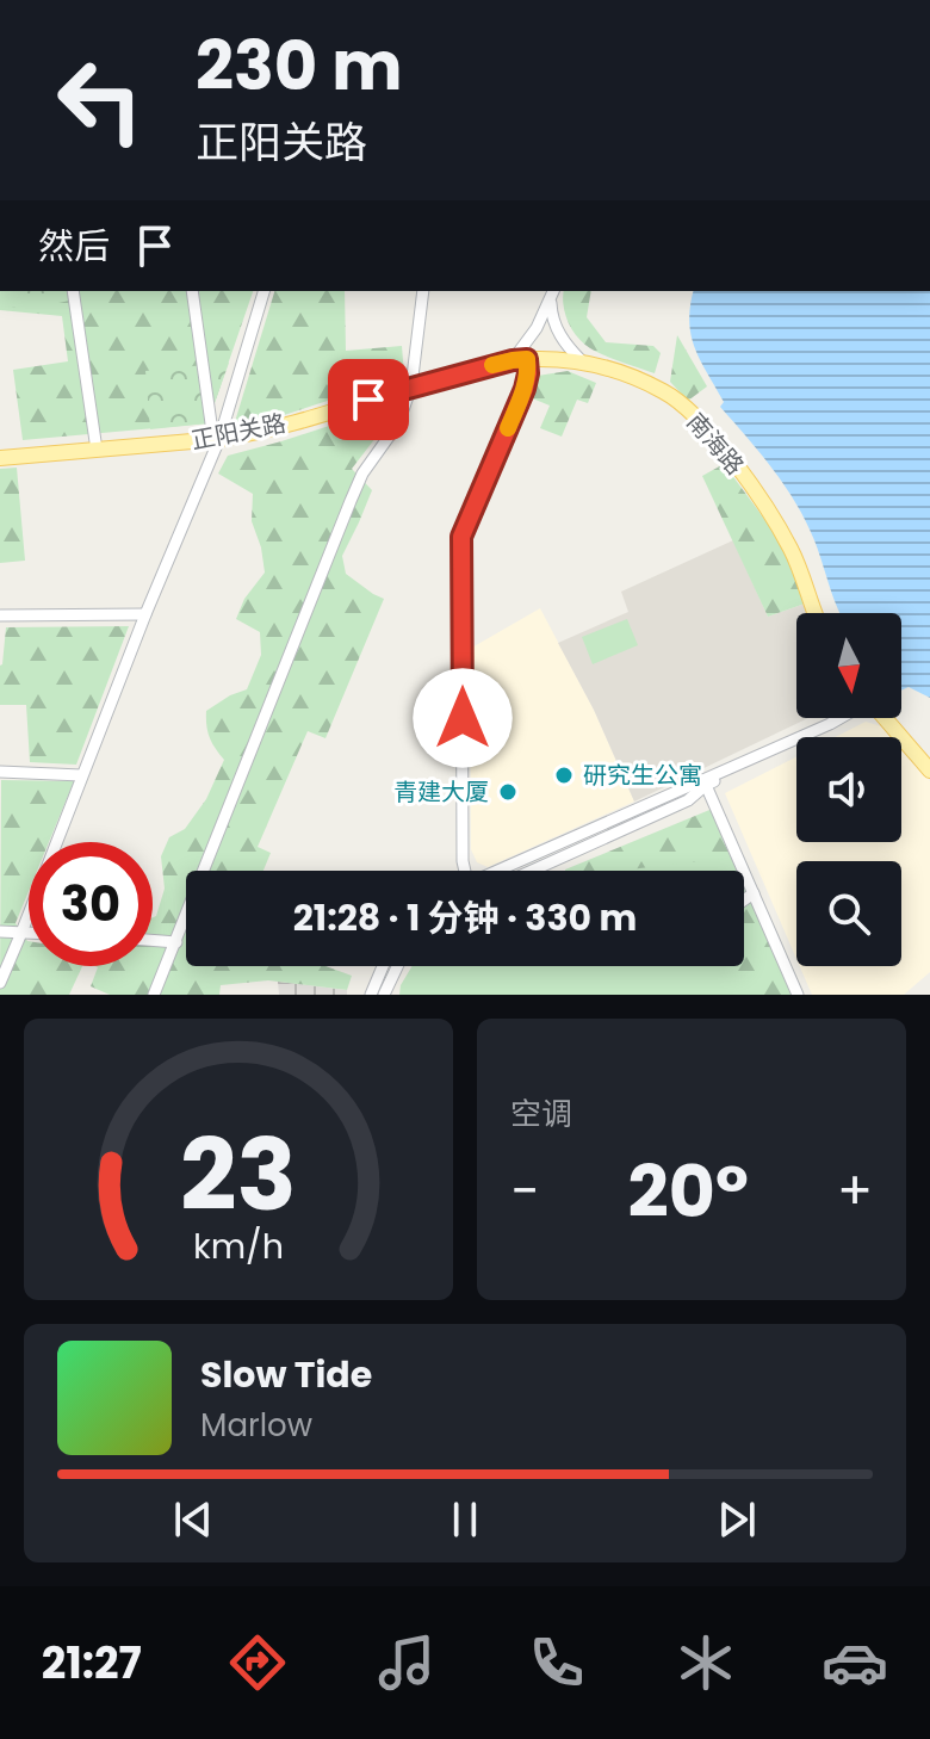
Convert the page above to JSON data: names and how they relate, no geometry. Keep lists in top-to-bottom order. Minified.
{"streets":{"main road":["正阳关路","南海路"]},"crossings":[["正阳关路","南海路"]],"places":["研究生公寓","青建大厦"],"north":"bottom","page":{"turn":["230 m","正阳关路"],"then":"然后","limit":"30","trip":"21:28 · 1 分钟 · 330 m","tile":"空调","heat":["−","20°","+"],"song":["Slow Tide","Marlow"],"tabs":"21:27","gauge":["23","km/h"]}}
